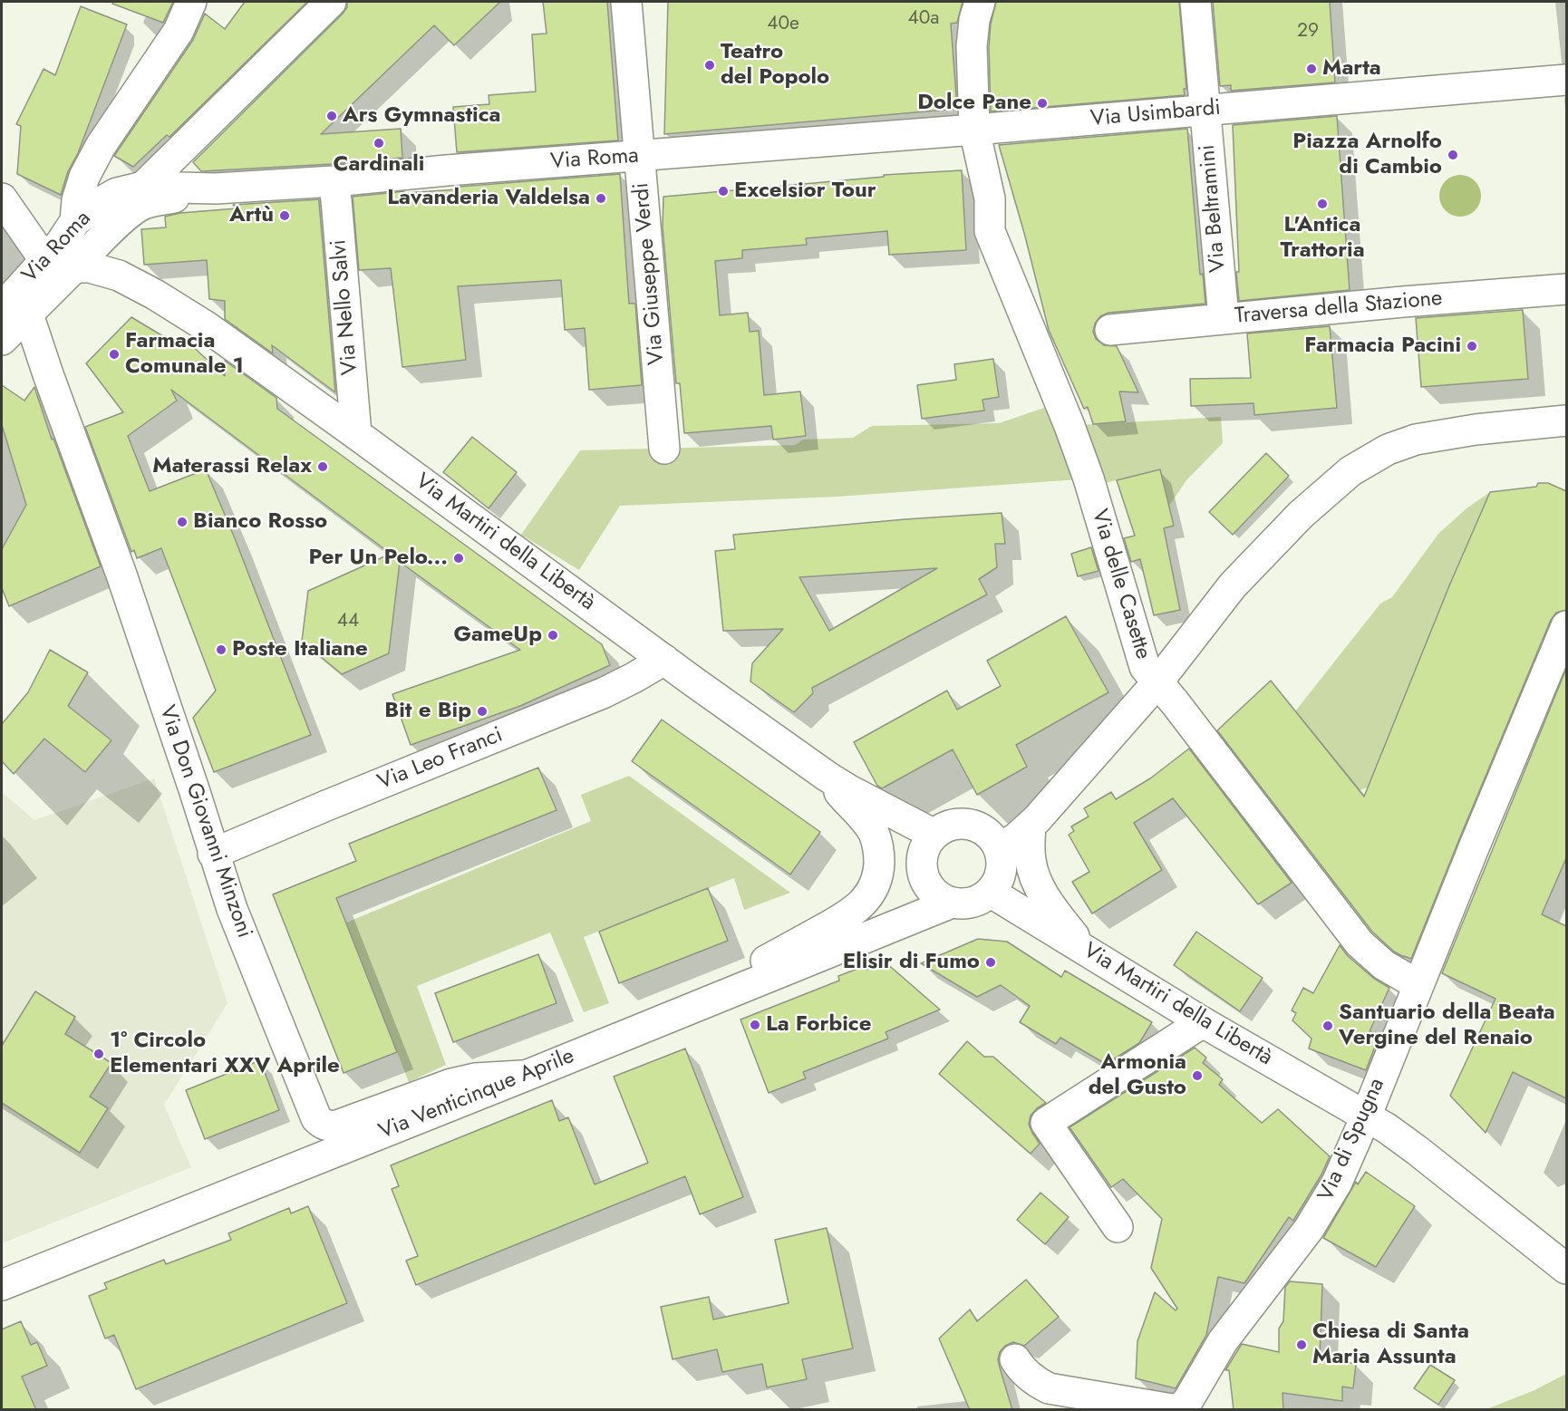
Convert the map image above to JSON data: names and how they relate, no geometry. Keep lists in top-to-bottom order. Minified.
{"streets":{"street":["Via Usimbardi","Via Roma","Via Beltramini","Via Giuseppe Verdi","Via Nello Salvi","Traversa della Stazione","Via Martiri della Libertà","Via delle Casette","Via Leo Franci","Via Don Giovanni Minzoni","Via Venticinque Aprile","Via di Spugna"]},"crossings":[["Via Usimbardi","Via Roma"],["Via Usimbardi","Via Beltramini"],["Via Usimbardi","Via delle Casette"],["Via Roma","Via Giuseppe Verdi"],["Via Roma","Via Nello Salvi"],["Via Roma","Via Martiri della Libertà"],["Via Roma","Via delle Casette"],["Via Beltramini","Traversa della Stazione"],["Via Nello Salvi","Via Martiri della Libertà"],["Via Martiri della Libertà","Via Leo Franci"],["Via Martiri della Libertà","Via Venticinque Aprile"],["Via Martiri della Libertà","Via di Spugna"],["Via delle Casette","Via di Spugna"],["Via Leo Franci","Via Don Giovanni Minzoni"],["Via Don Giovanni Minzoni","Via Venticinque Aprile"]],"places":["Teatro del Popolo","Marta","Dolce Pane","Ars Gymnastica","Cardinali","Piazza Arnolfo di Cambio","Excelsior Tour","Lavanderia Valdelsa","L'Antica Trattoria","Artù","Farmacia Pacini","Farmacia Comunale 1","Materassi Relax","Bianco Rosso","Per Un Pelo...","GameUp","Poste Italiane","Bit e Bip","Elisir di Fumo","La Forbice","Santuario della Beata Vergine del Renaio","1° Circolo Elementari XXV Aprile","Armonia del Gusto","Chiesa di Santa Maria Assunta"],"house_numbers":["40a","40e","29","44"]}
